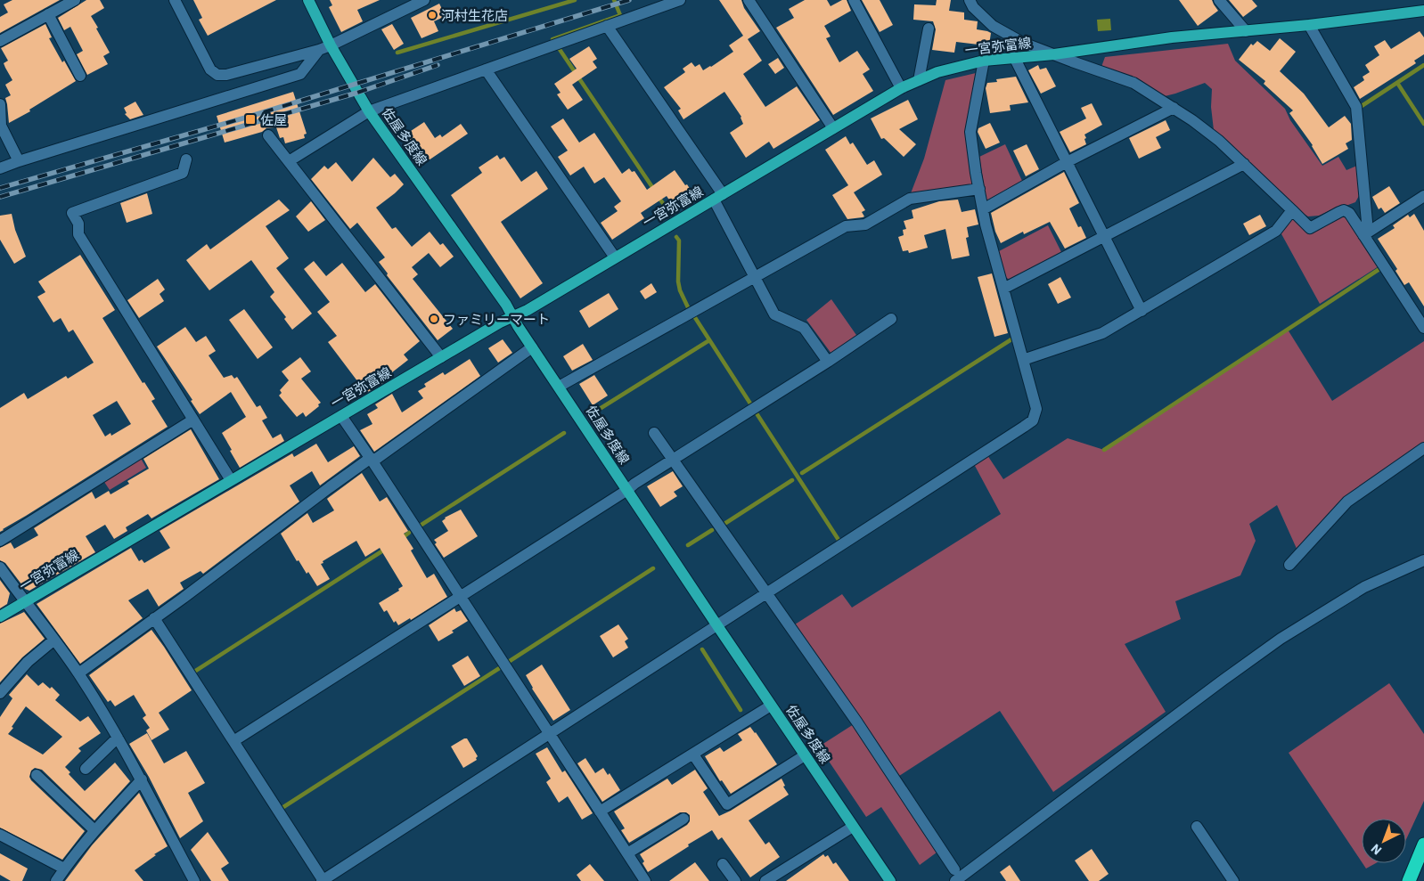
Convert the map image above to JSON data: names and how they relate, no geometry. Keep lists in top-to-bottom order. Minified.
{"streets":{"main road":["一宮弥富線","佐屋多度線"]},"crossings":[["一宮弥富線","佐屋多度線"]],"places":{"other":["河村生花店","ファミリーマート"],"transit":["佐屋"]},"north":"bottom left"}
